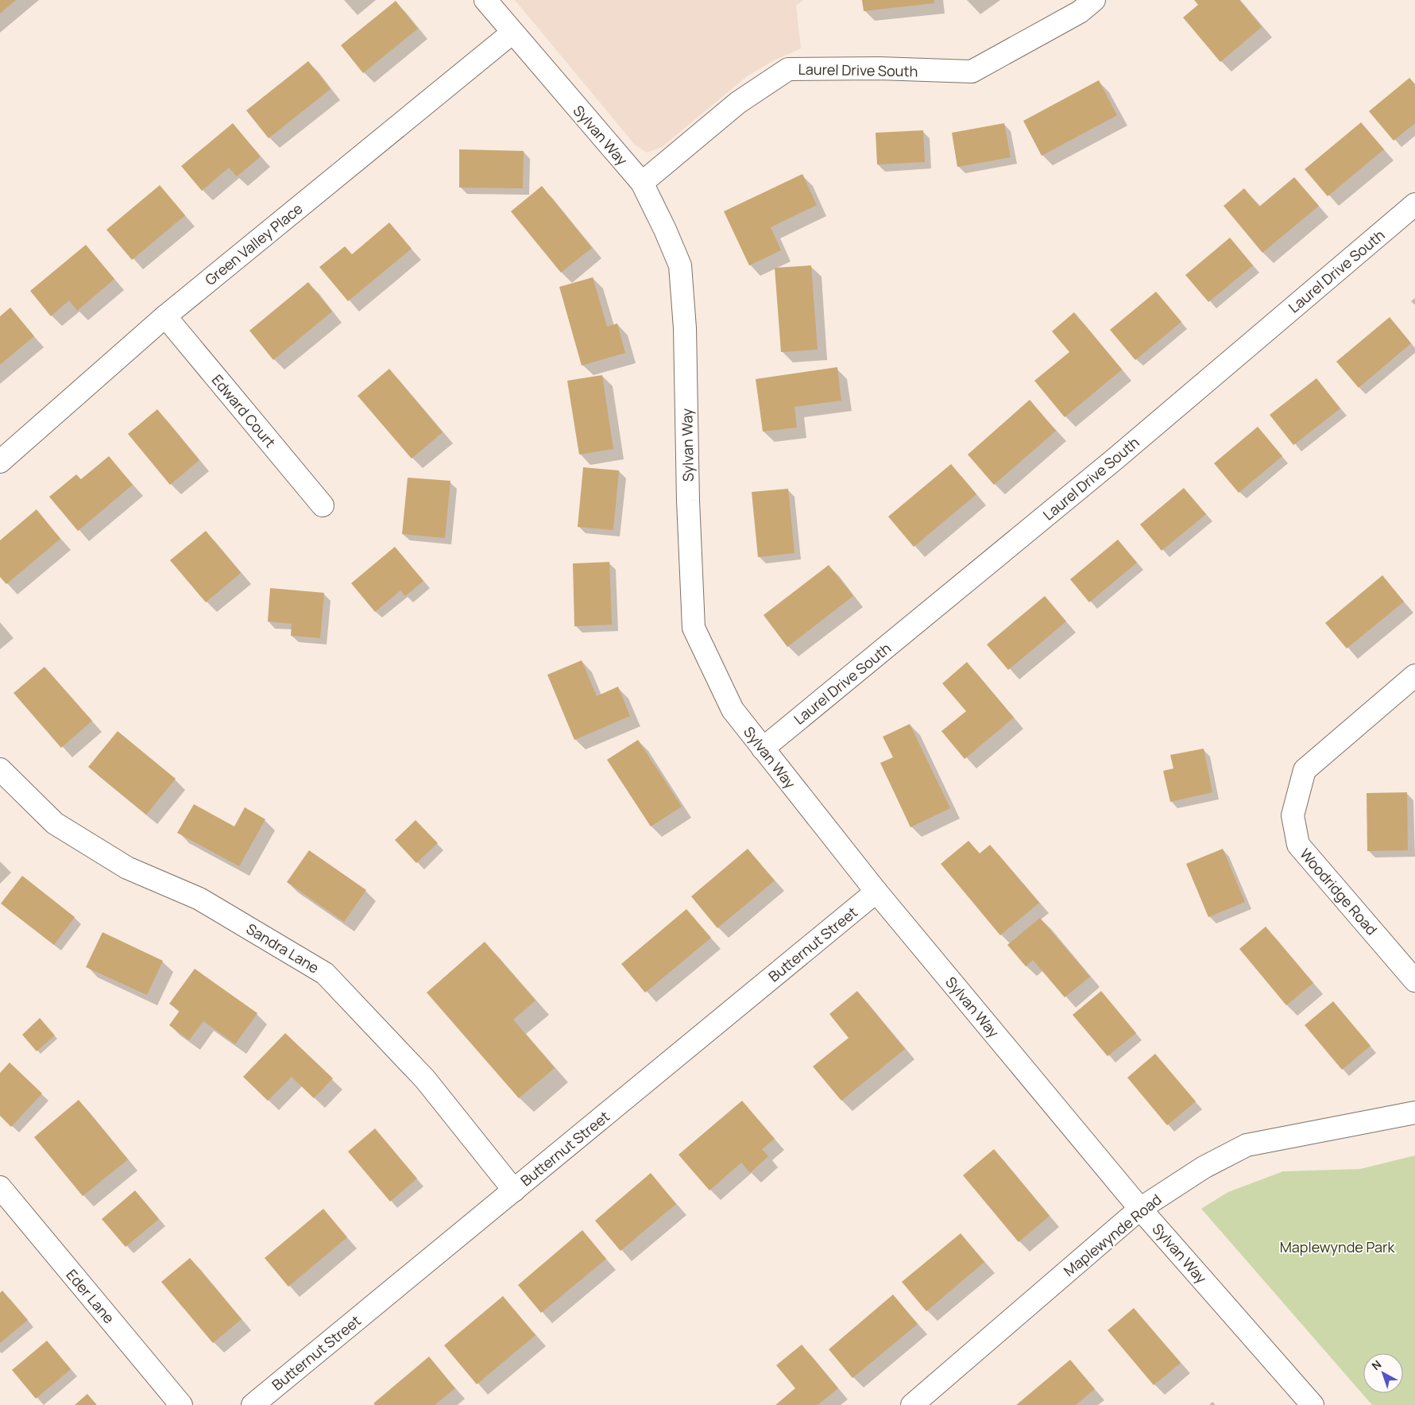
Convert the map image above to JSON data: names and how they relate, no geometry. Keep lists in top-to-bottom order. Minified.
{"streets":{"street":["Laurel Drive South","Sylvan Way","Green Valley Place","Edward Court","Woodridge Road","Butternut Street","Sandra Lane","Maplewynde Road","Eder Lane"]},"crossings":[["Laurel Drive South","Sylvan Way"],["Sylvan Way","Green Valley Place"],["Sylvan Way","Butternut Street"],["Sylvan Way","Maplewynde Road"],["Green Valley Place","Edward Court"],["Butternut Street","Sandra Lane"]],"parks":["Maplewynde Park"],"north":"top left"}
